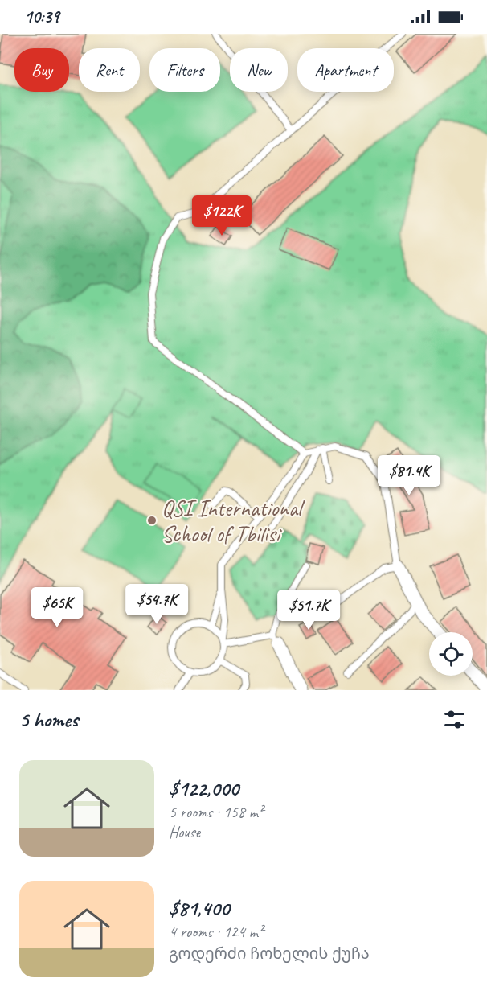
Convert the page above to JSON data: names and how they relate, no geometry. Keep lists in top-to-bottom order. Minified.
{"places":["QSI International School of Tbilisi"],"page":{"status":"10:39","chip":["Buy","Rent","Filters","New","Apartment"],"price":["$122K","$81.4K","$54.7K","$65K","$51.7K"],"heading":"5 homes","list":[{"name":"$122,000","note":"5 rooms · 158 m² · House"},{"name":"$81,400","note":"4 rooms · 124 m² · გოდერძი ჩოხელის ქუჩა"}]}}
